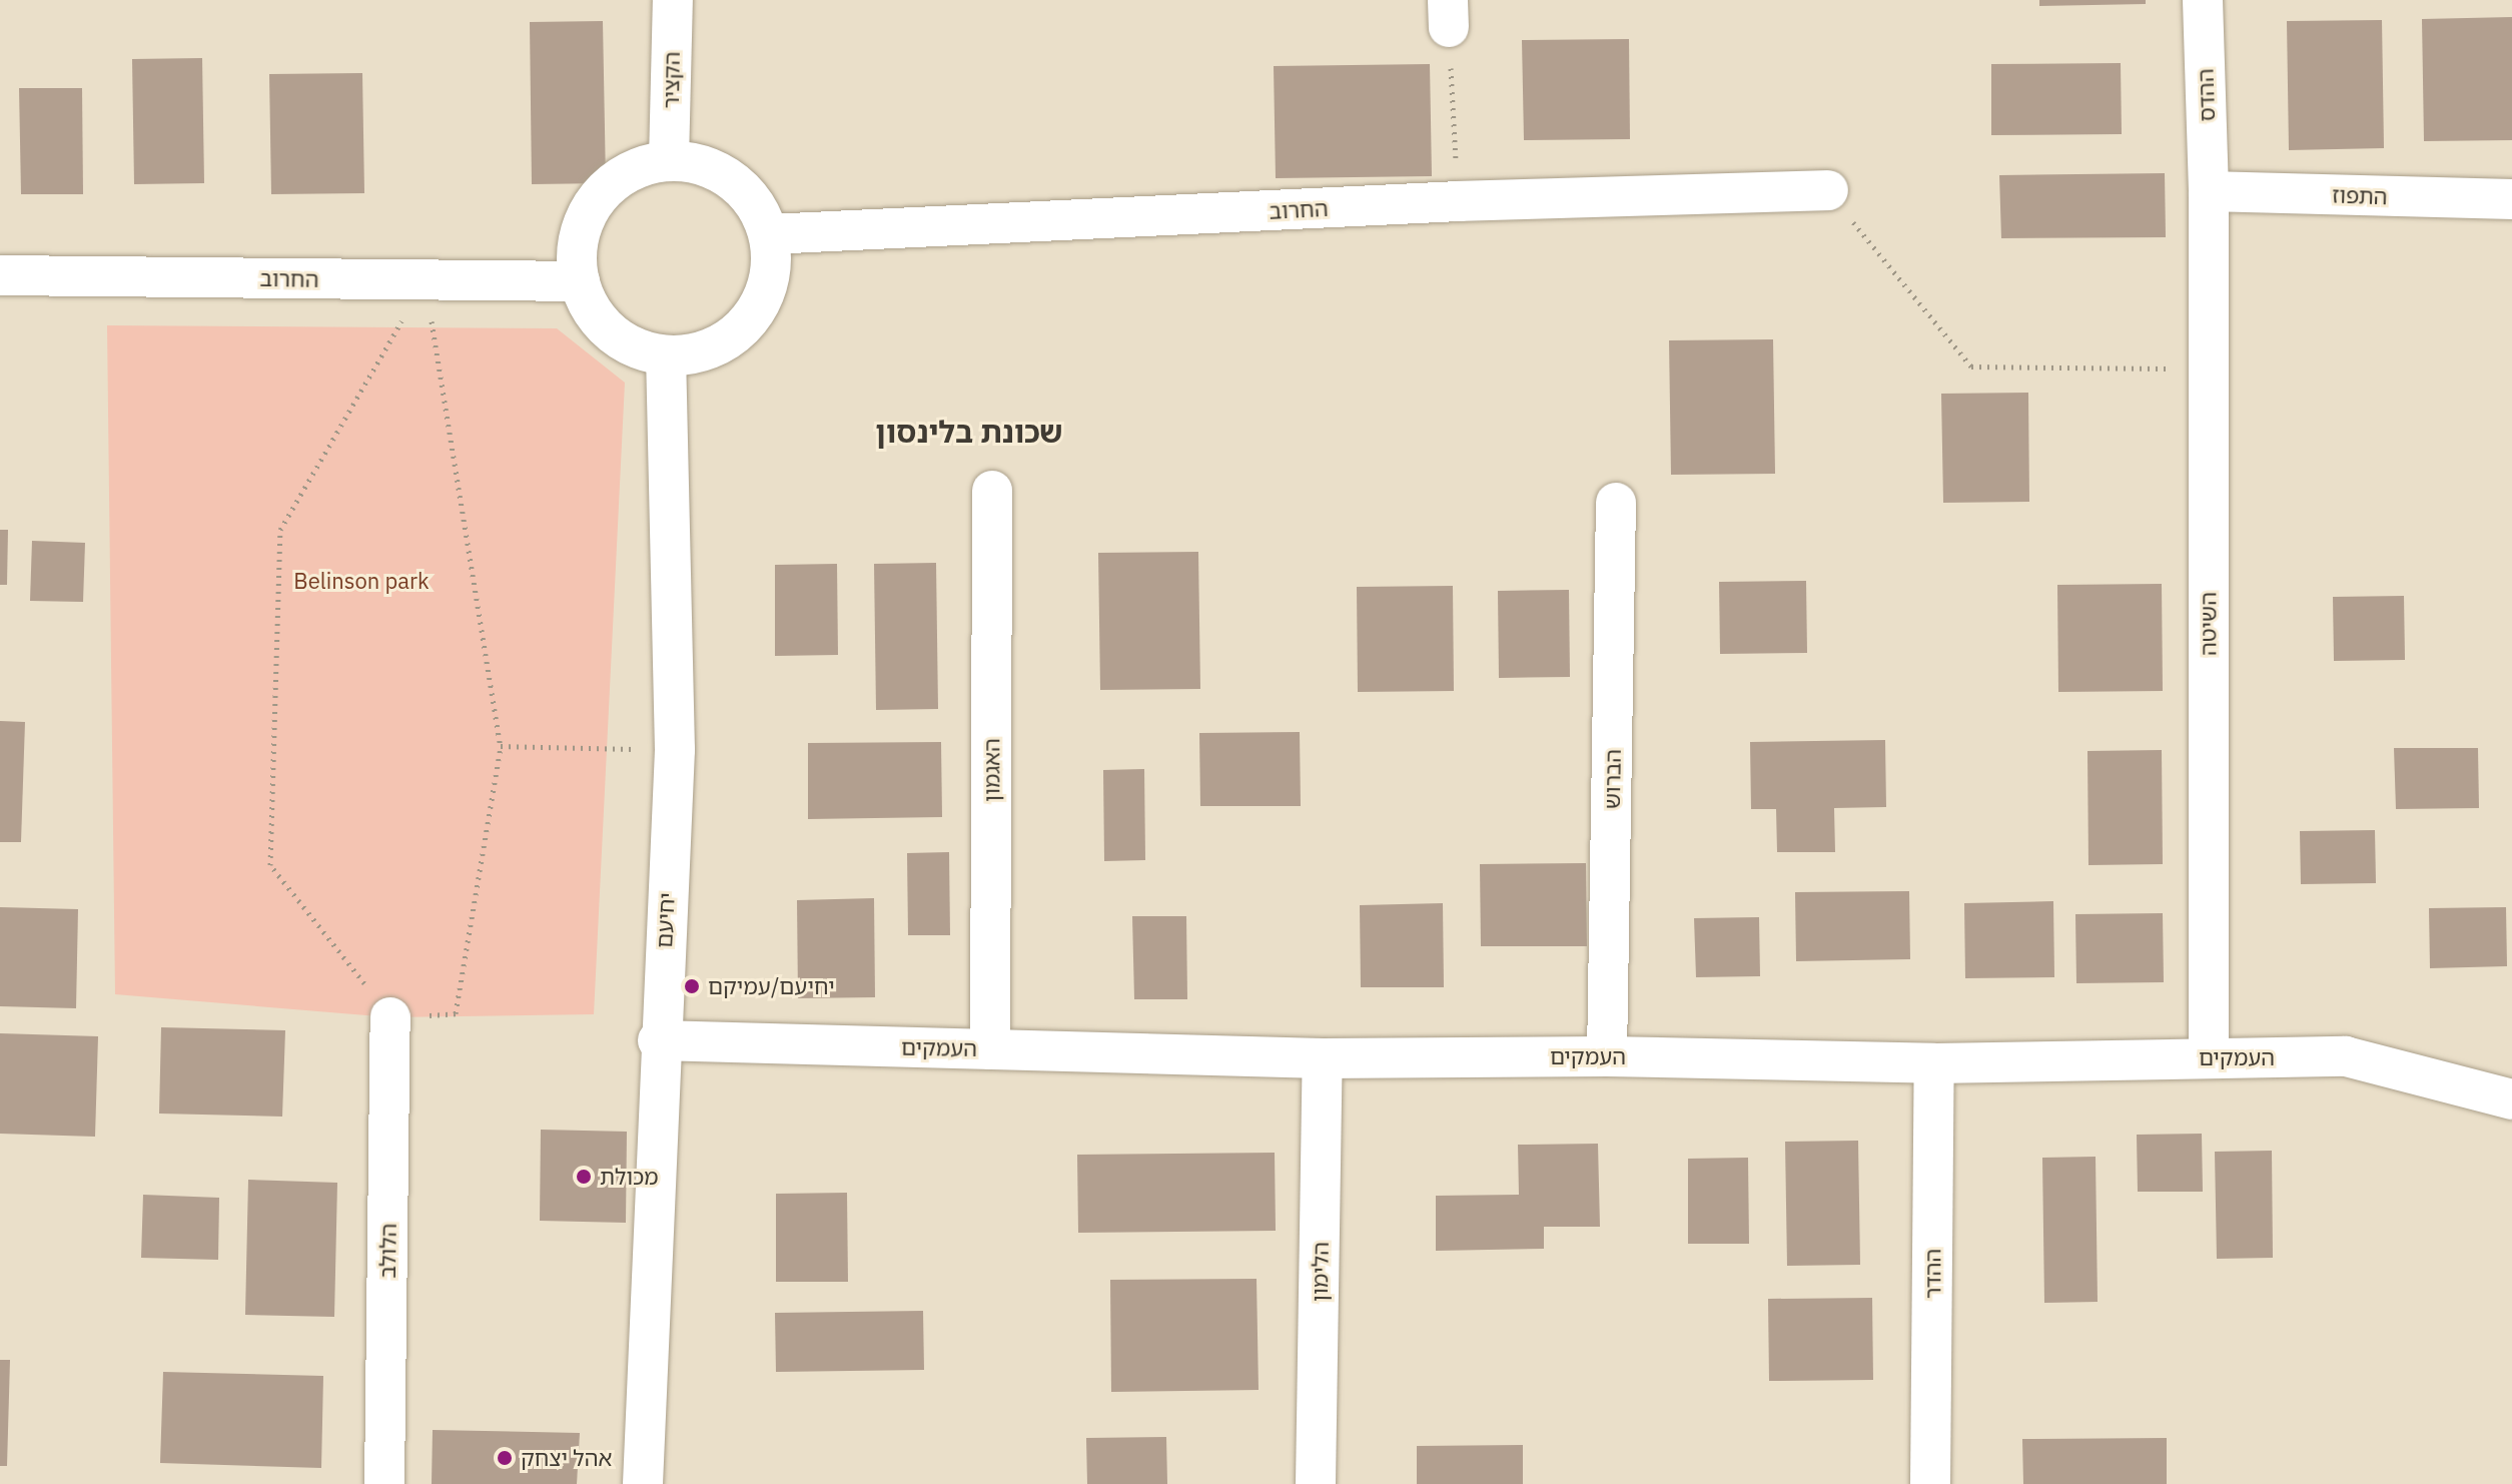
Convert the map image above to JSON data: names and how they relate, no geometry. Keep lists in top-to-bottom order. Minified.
{"streets":{"street":["הקציר","ההדס","התפוז","החרוב","השיטה","האגמון","הברוש","יחיעם","העמקים","הלולב","הלימון","ההדר"]},"crossings":[["הקציר","החרוב"],["הקציר","יחיעם"],["ההדס","התפוז"],["ההדס","השיטה"],["התפוז","השיטה"],["החרוב","יחיעם"],["השיטה","העמקים"],["האגמון","העמקים"],["הברוש","העמקים"],["יחיעם","העמקים"],["העמקים","הלימון"],["העמקים","ההדר"]],"districts":["שכונת בלינסון"],"parks":["Belinson park"],"places":["יחיעם/עמיקם","מכולת","אהל יצחק"]}
